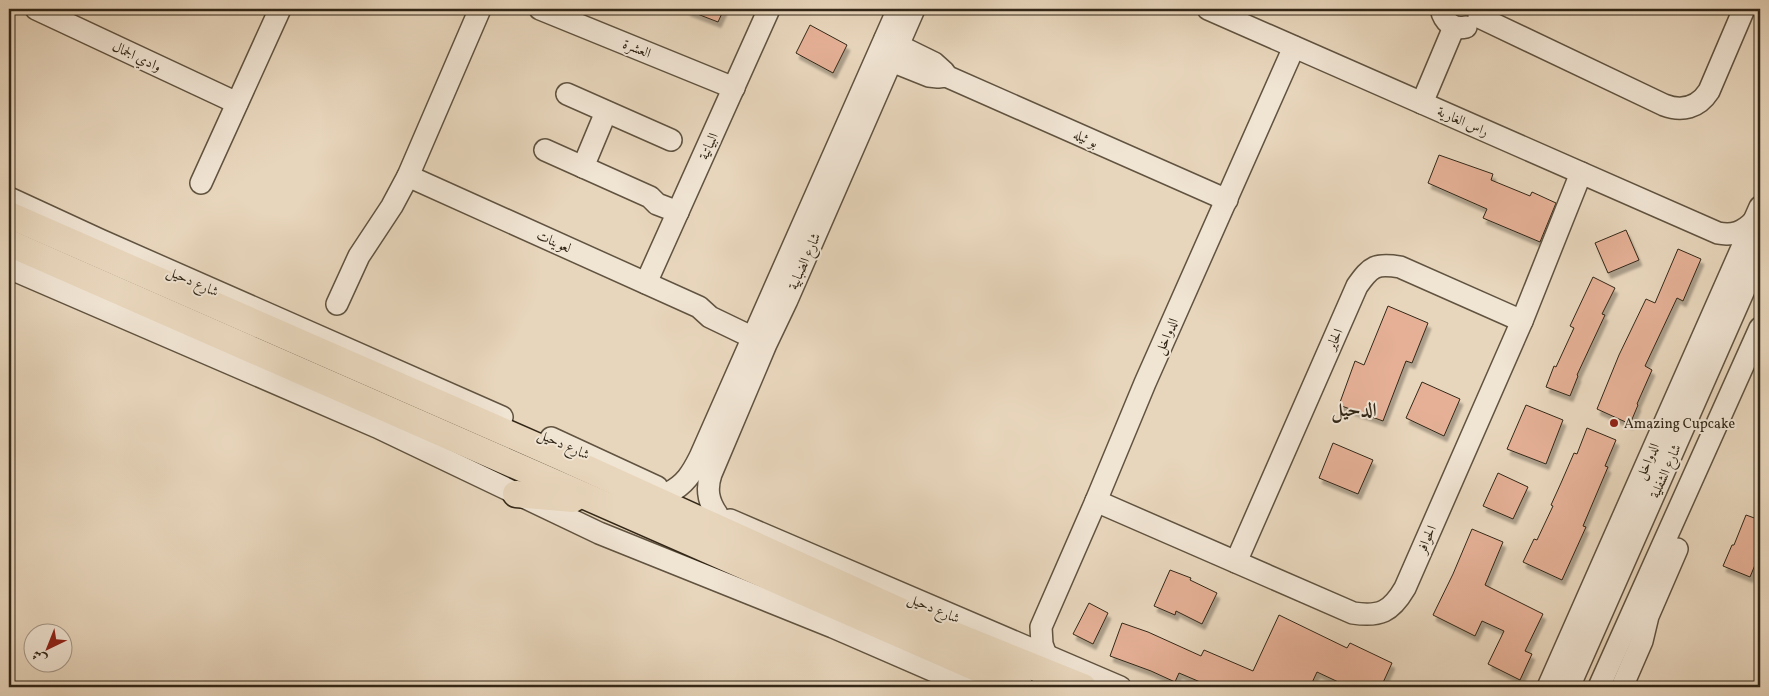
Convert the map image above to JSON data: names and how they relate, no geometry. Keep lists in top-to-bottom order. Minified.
{"streets":{"main road":["شارع دحيل"],"street":["العشرة","وادي الجمال","راس الغارية","بو ثيله","البياتية","لعوينات","شارع الضبابية","الدواخل","الحاير","شارع الشفلية","الحوافر"]},"crossings":[["العشرة","البياتية"],["راس الغارية","الدواخل"],["راس الغارية","الحوافر"],["بو ثيله","شارع الضبابية"],["بو ثيله","الدواخل"],["البياتية","لعوينات"],["لعوينات","شارع الضبابية"],["شارع الضبابية","شارع دحيل"],["الدواخل","الحوافر"],["الحاير","الحوافر"]],"districts":["الدحيل"],"places":["Amazing Cupcake"],"north":"bottom left"}
